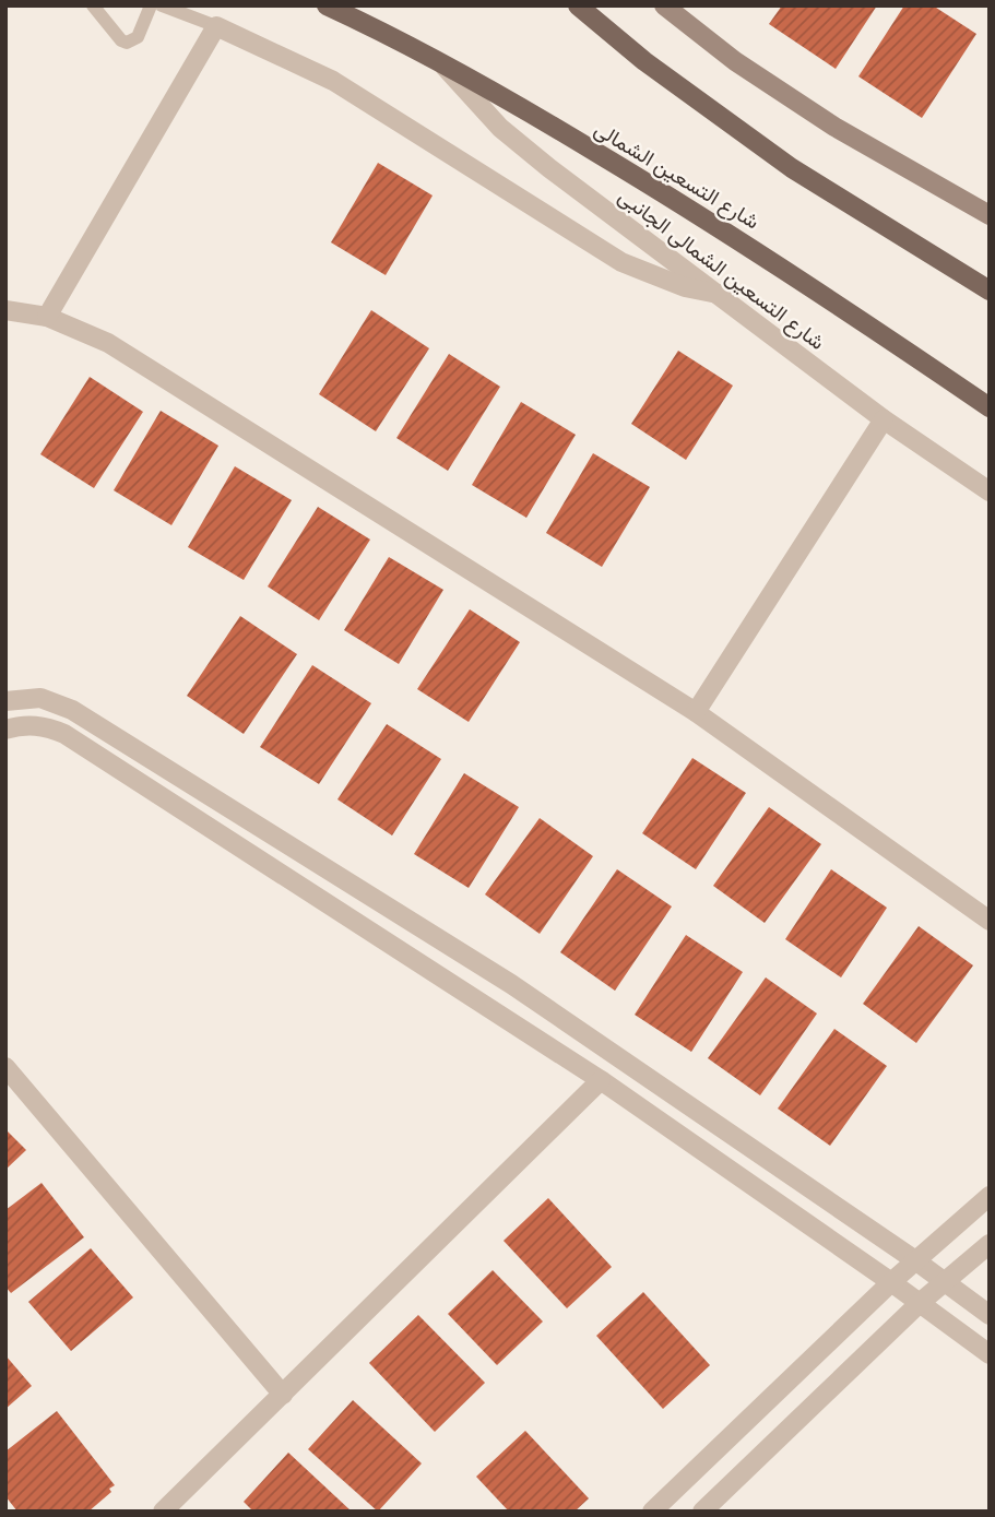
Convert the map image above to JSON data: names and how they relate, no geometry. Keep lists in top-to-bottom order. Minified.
{"streets":{"main road":["شارع التسعين الشمالى"],"street":["شارع التسعين الشمالى الجانبى"]},"crossings":[["شارع التسعين الشمالى","شارع التسعين الشمالى الجانبى"]]}
